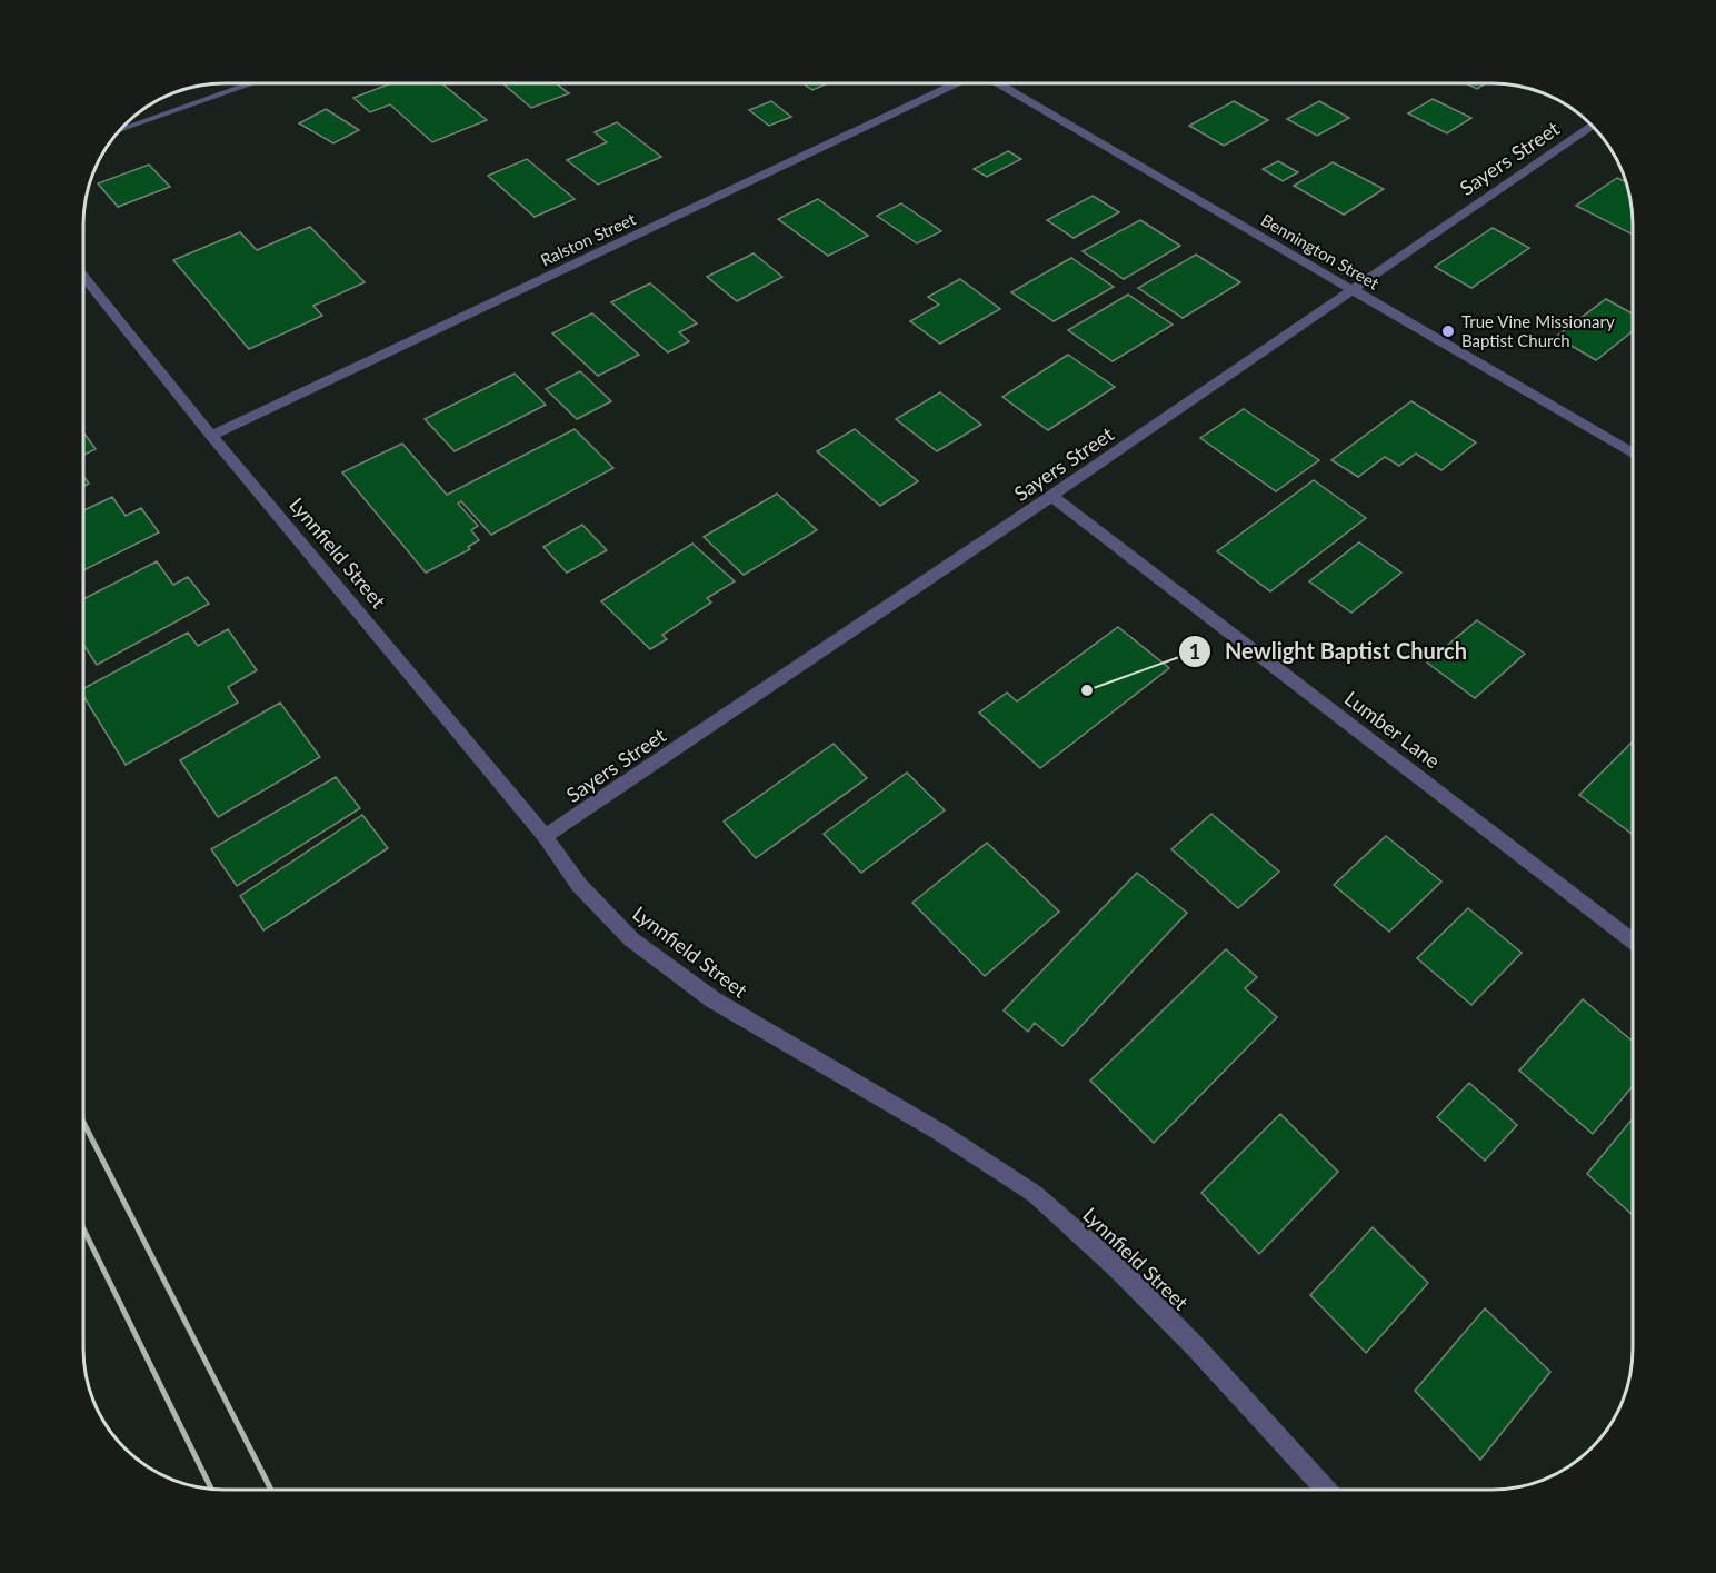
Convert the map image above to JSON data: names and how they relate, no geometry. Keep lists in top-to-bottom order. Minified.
{"streets":{"street":["Sayers Street","Ralston Street","Bennington Street","Lynnfield Street","Lumber Lane"]},"crossings":[["Sayers Street","Bennington Street"],["Sayers Street","Lynnfield Street"],["Sayers Street","Lumber Lane"],["Ralston Street","Lynnfield Street"]],"places":["True Vine Missionary Baptist Church","Newlight Baptist Church"]}
